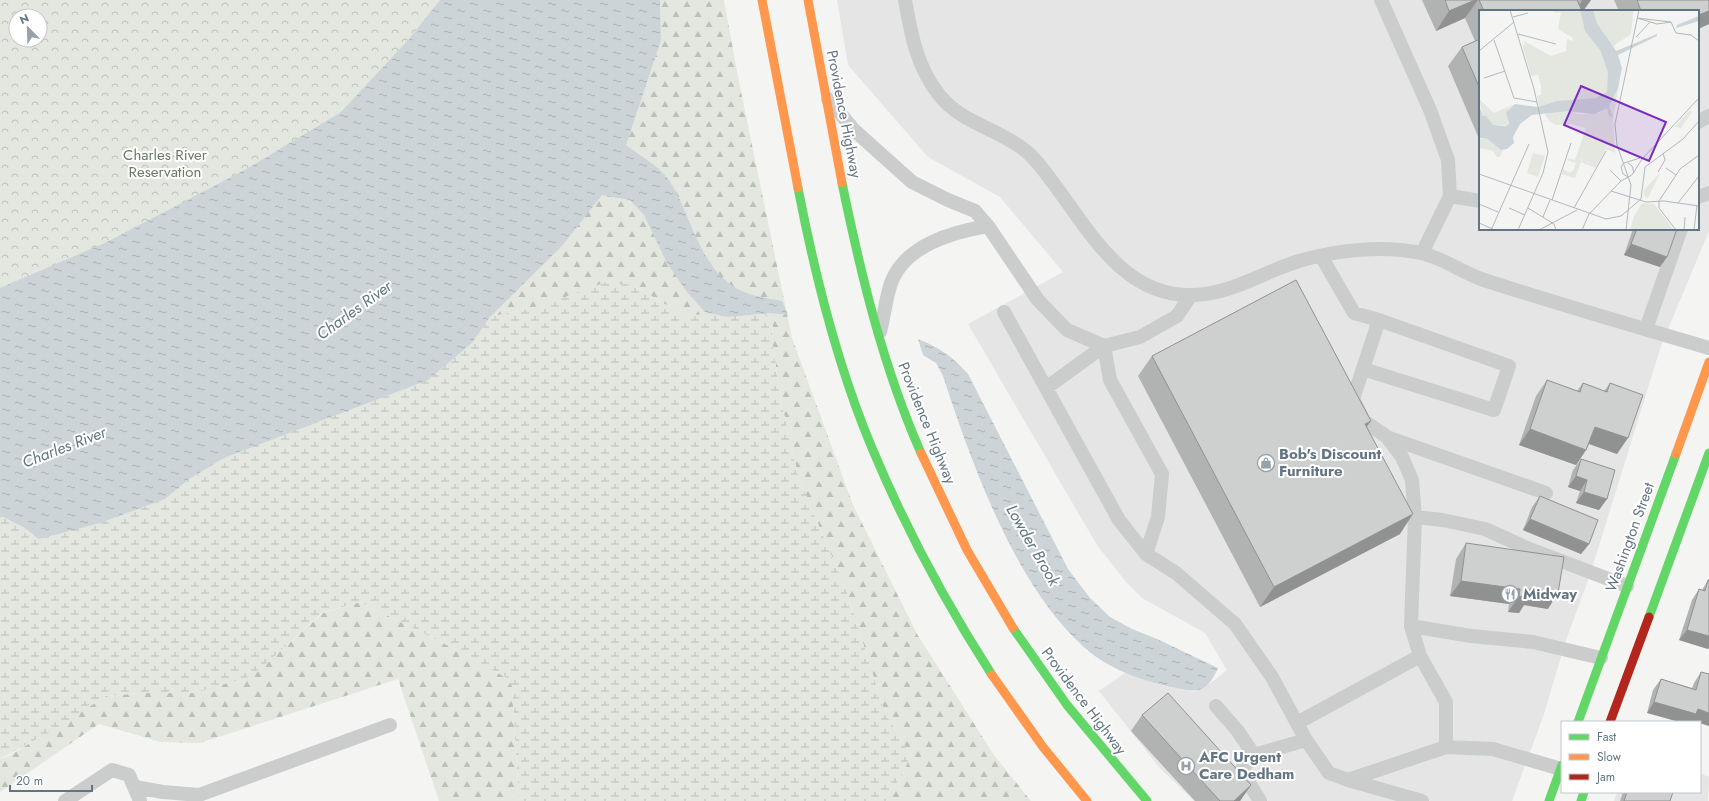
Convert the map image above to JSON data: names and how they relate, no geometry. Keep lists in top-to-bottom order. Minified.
{"streets":{"main road":["Providence Highway","Washington Street"]},"water":["Charles River","Lowder Brook"],"parks":["Charles River Reservation"],"places":{"shop":["Bob's Discount Furniture"],"restaurant":["Midway"],"hospital":["AFC Urgent Care Dedham"]},"legend":["Fast","Slow","Jam"],"scale_bar":"20 m","north":"top left"}
